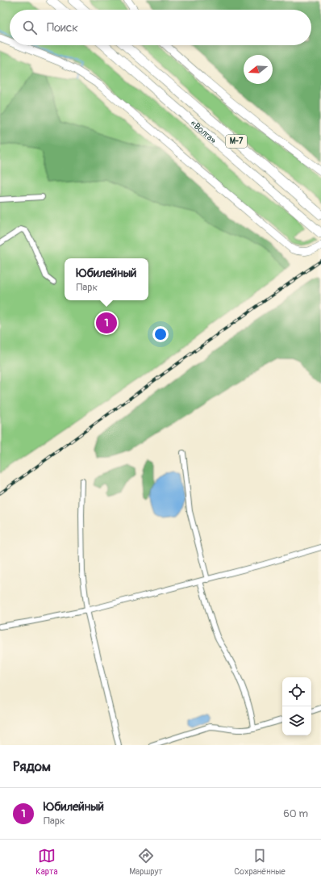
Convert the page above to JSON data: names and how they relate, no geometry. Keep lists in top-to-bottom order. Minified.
{"streets":{"highway":["«Волга»","М-7"]},"north":"left","page":{"search":"Поиск","popup":["Юбилейный","Парк"],"pins":"1","heading":"Рядом","list":[{"mark":"1","name":"Юбилейный","note":"Парк","value":"60 m"}],"nav":["Карта","Маршрут","Сохранённые"]}}
